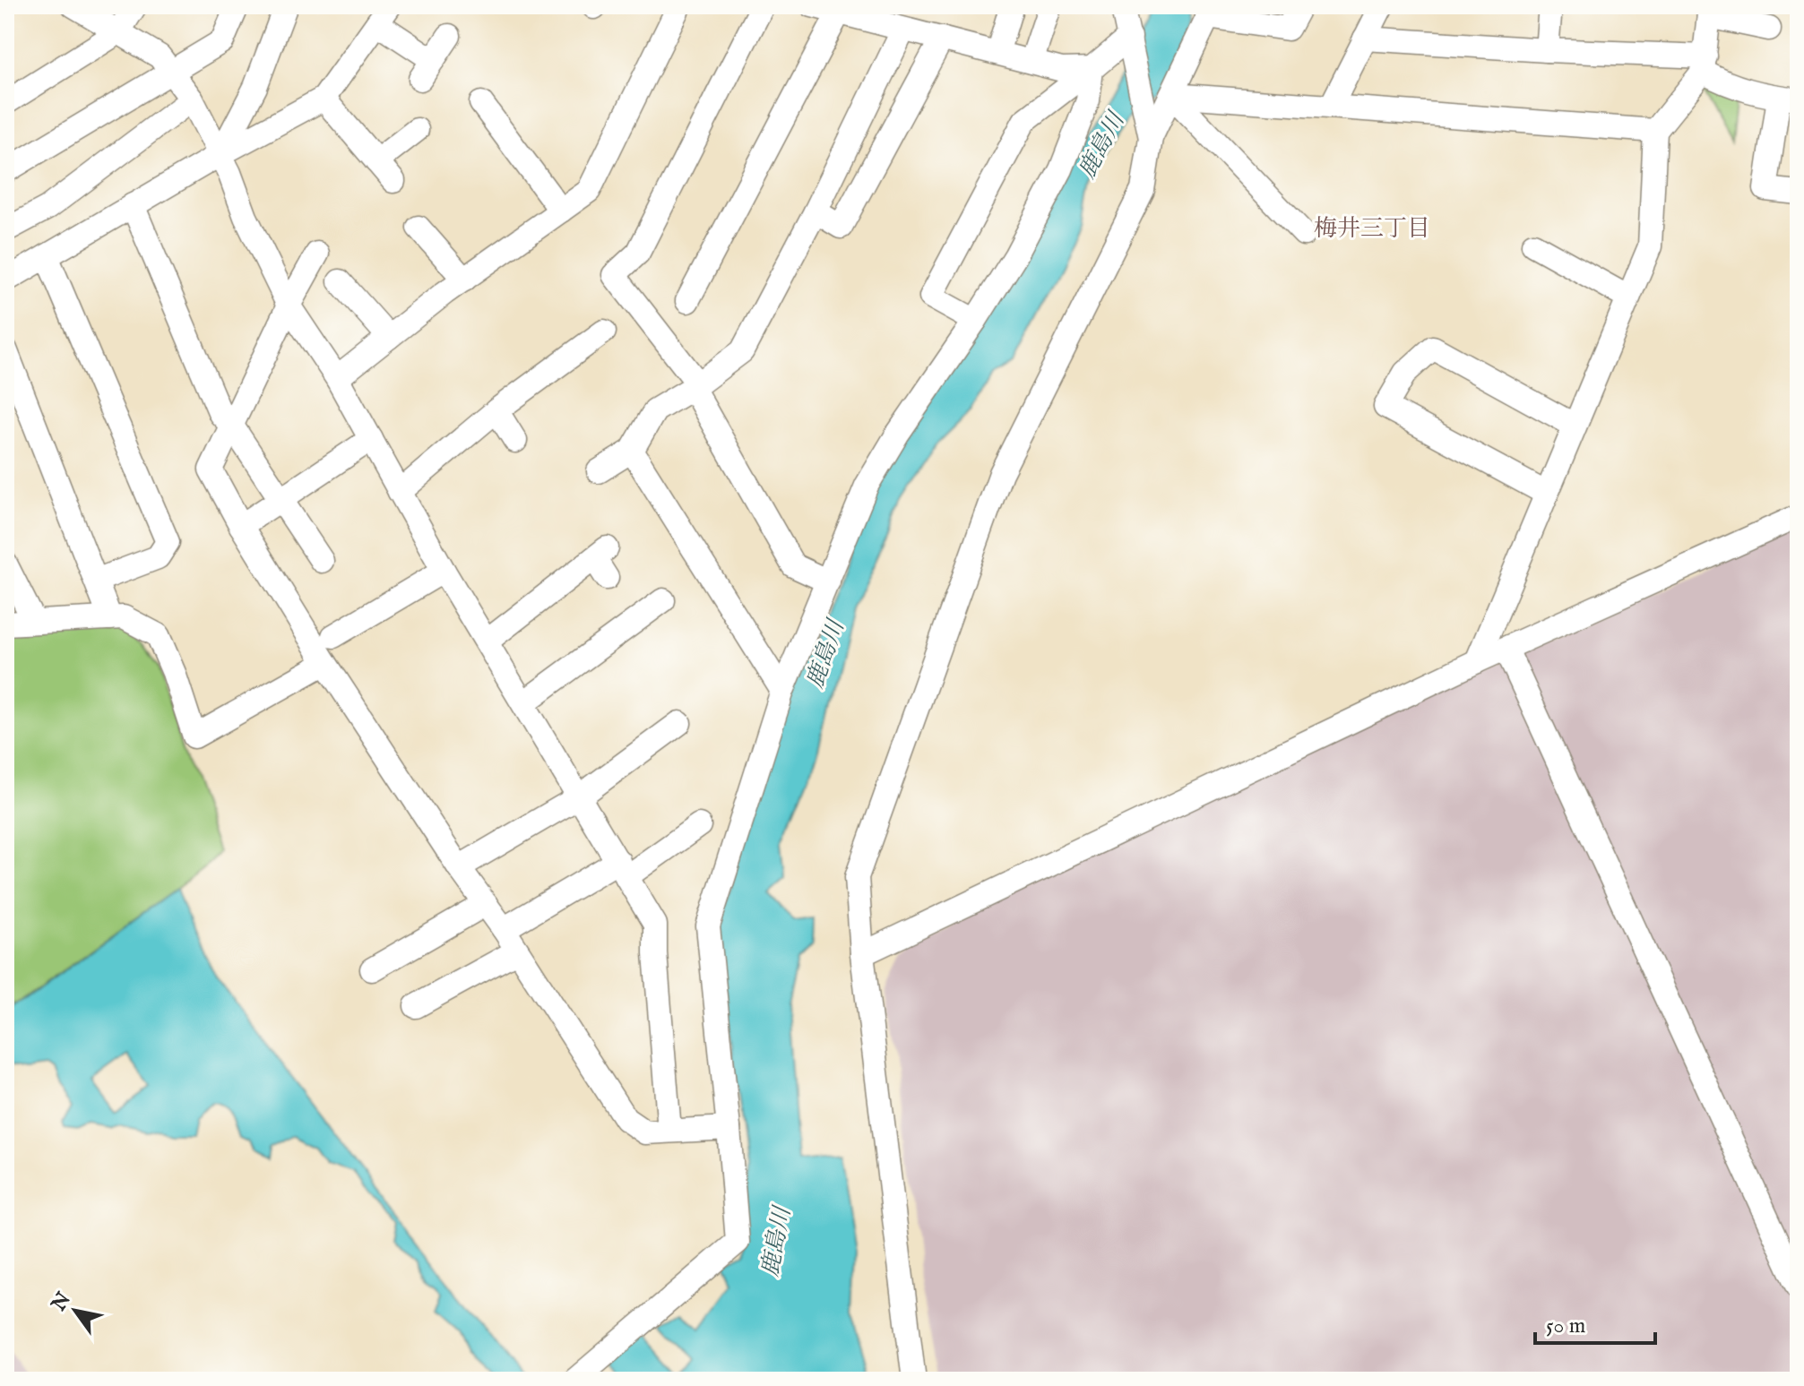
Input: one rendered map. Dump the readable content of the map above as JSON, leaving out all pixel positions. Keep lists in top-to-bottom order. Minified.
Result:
{"districts":["梅井三丁目"],"water":["鹿島川"],"scale_bar":"50 m","north":"top left"}
